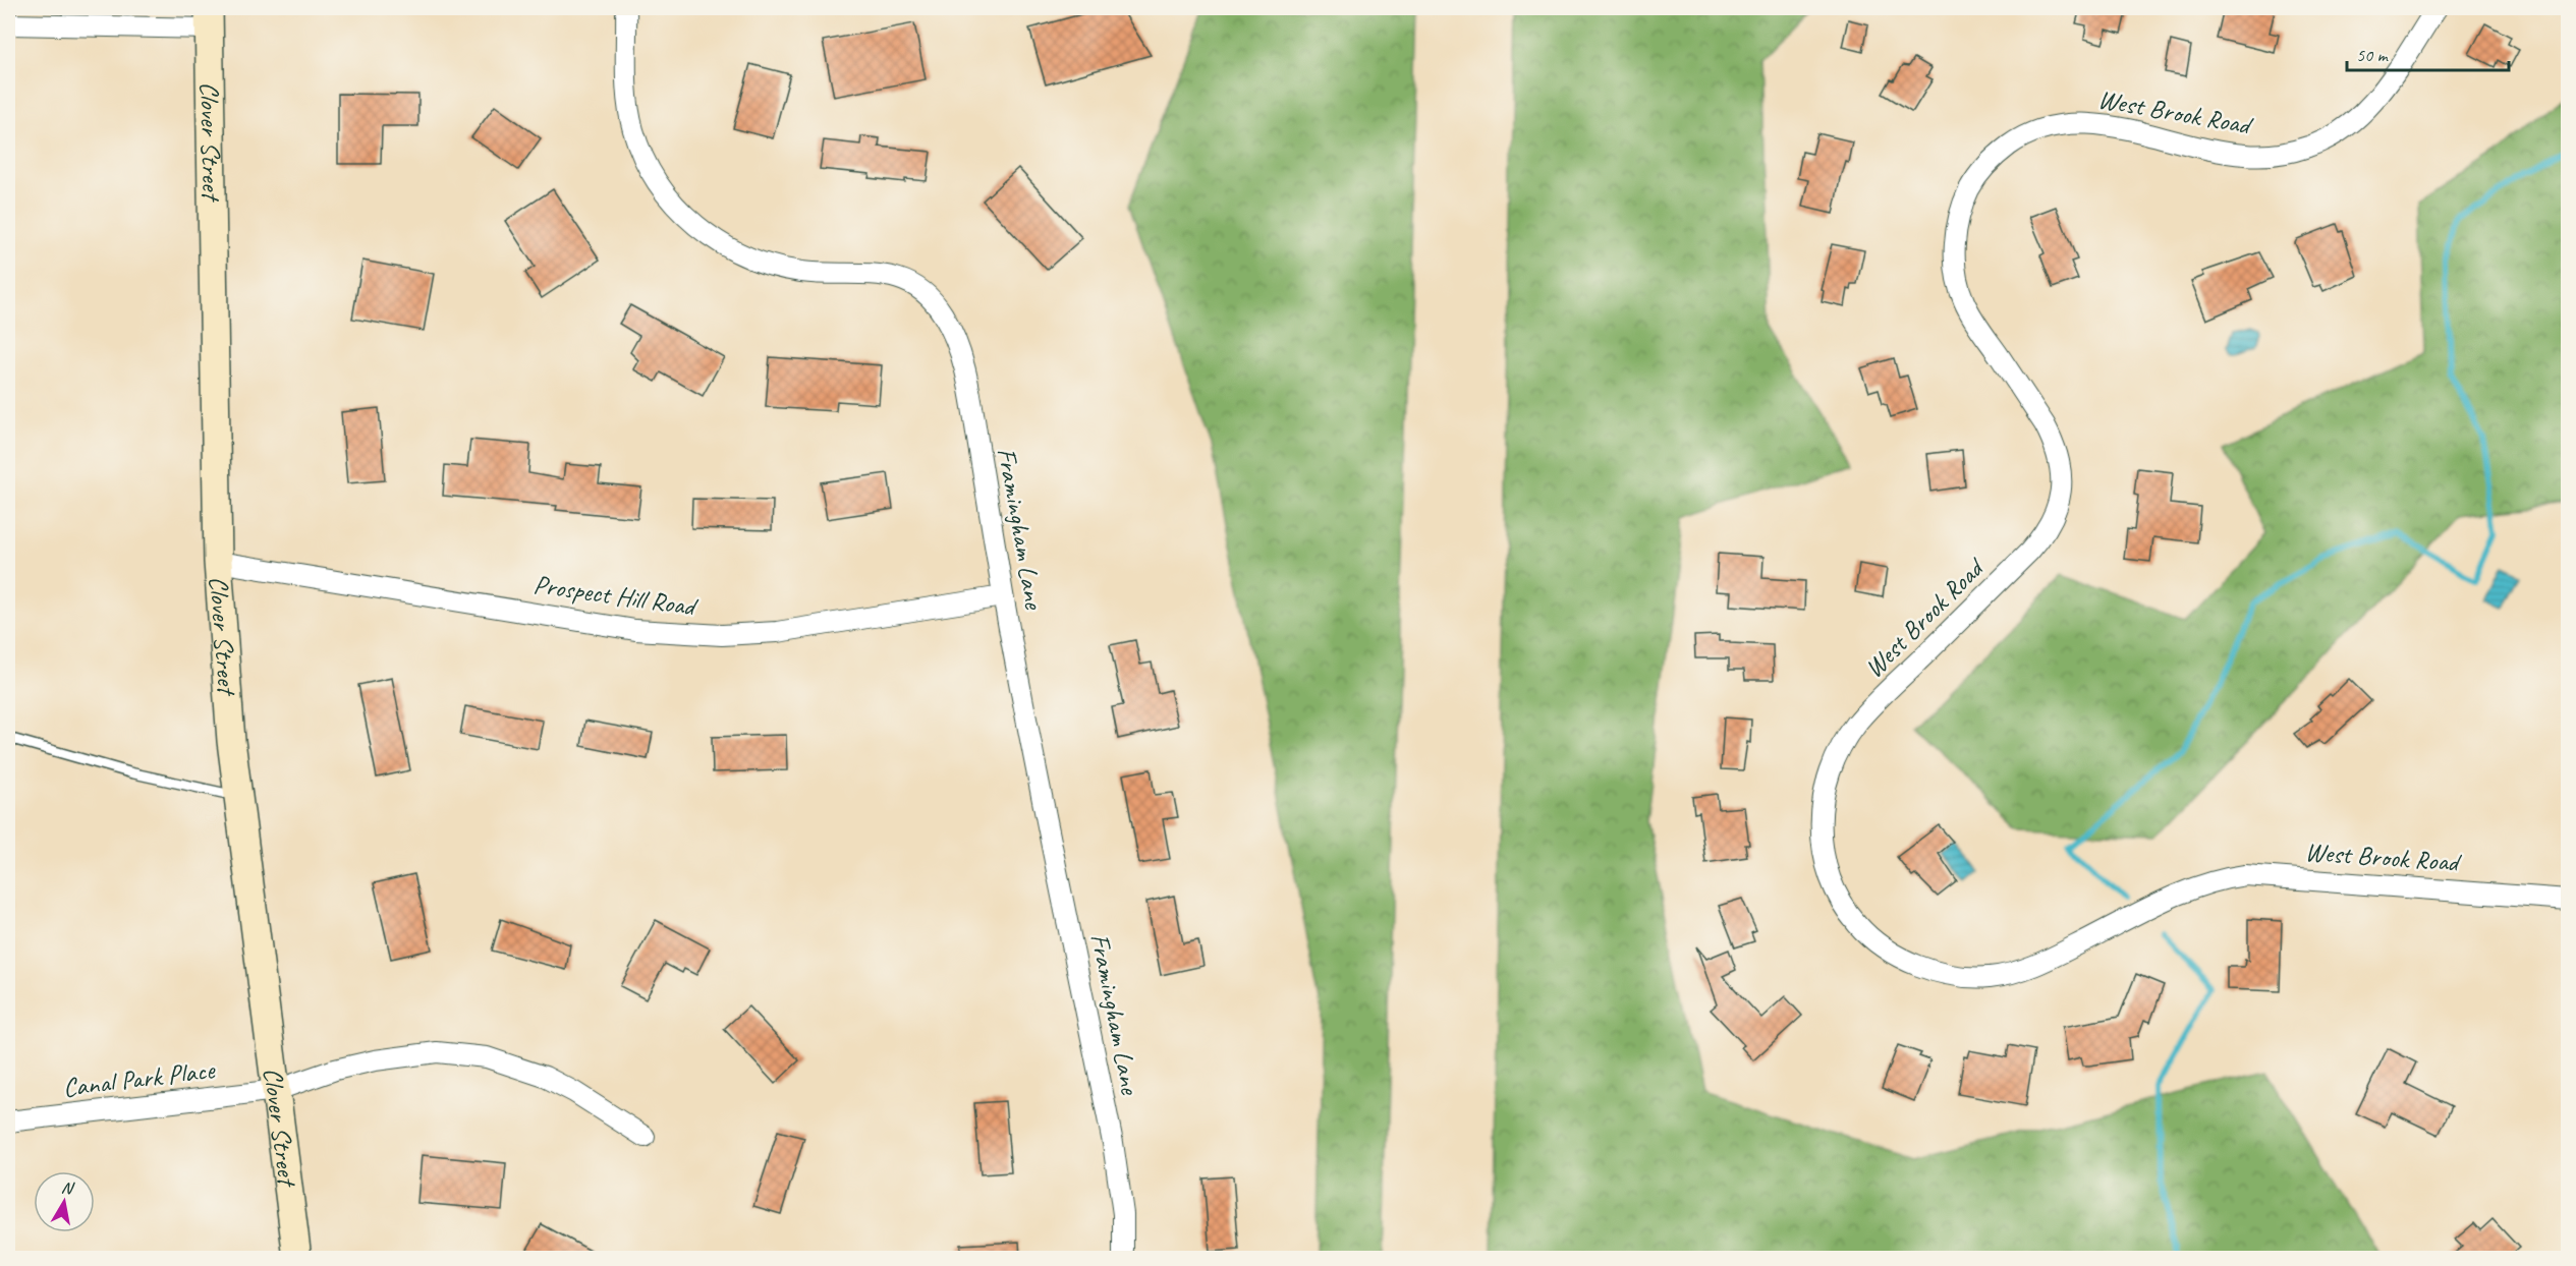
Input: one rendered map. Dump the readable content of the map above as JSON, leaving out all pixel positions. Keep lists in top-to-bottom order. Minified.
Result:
{"streets":{"main road":["Clover Street"],"street":["West Brook Road","Framingham Lane","Prospect Hill Road","Canal Park Place"]},"crossings":[["Clover Street","Prospect Hill Road"],["Clover Street","Canal Park Place"],["Framingham Lane","Prospect Hill Road"]],"scale_bar":"50 m","north":"top"}
